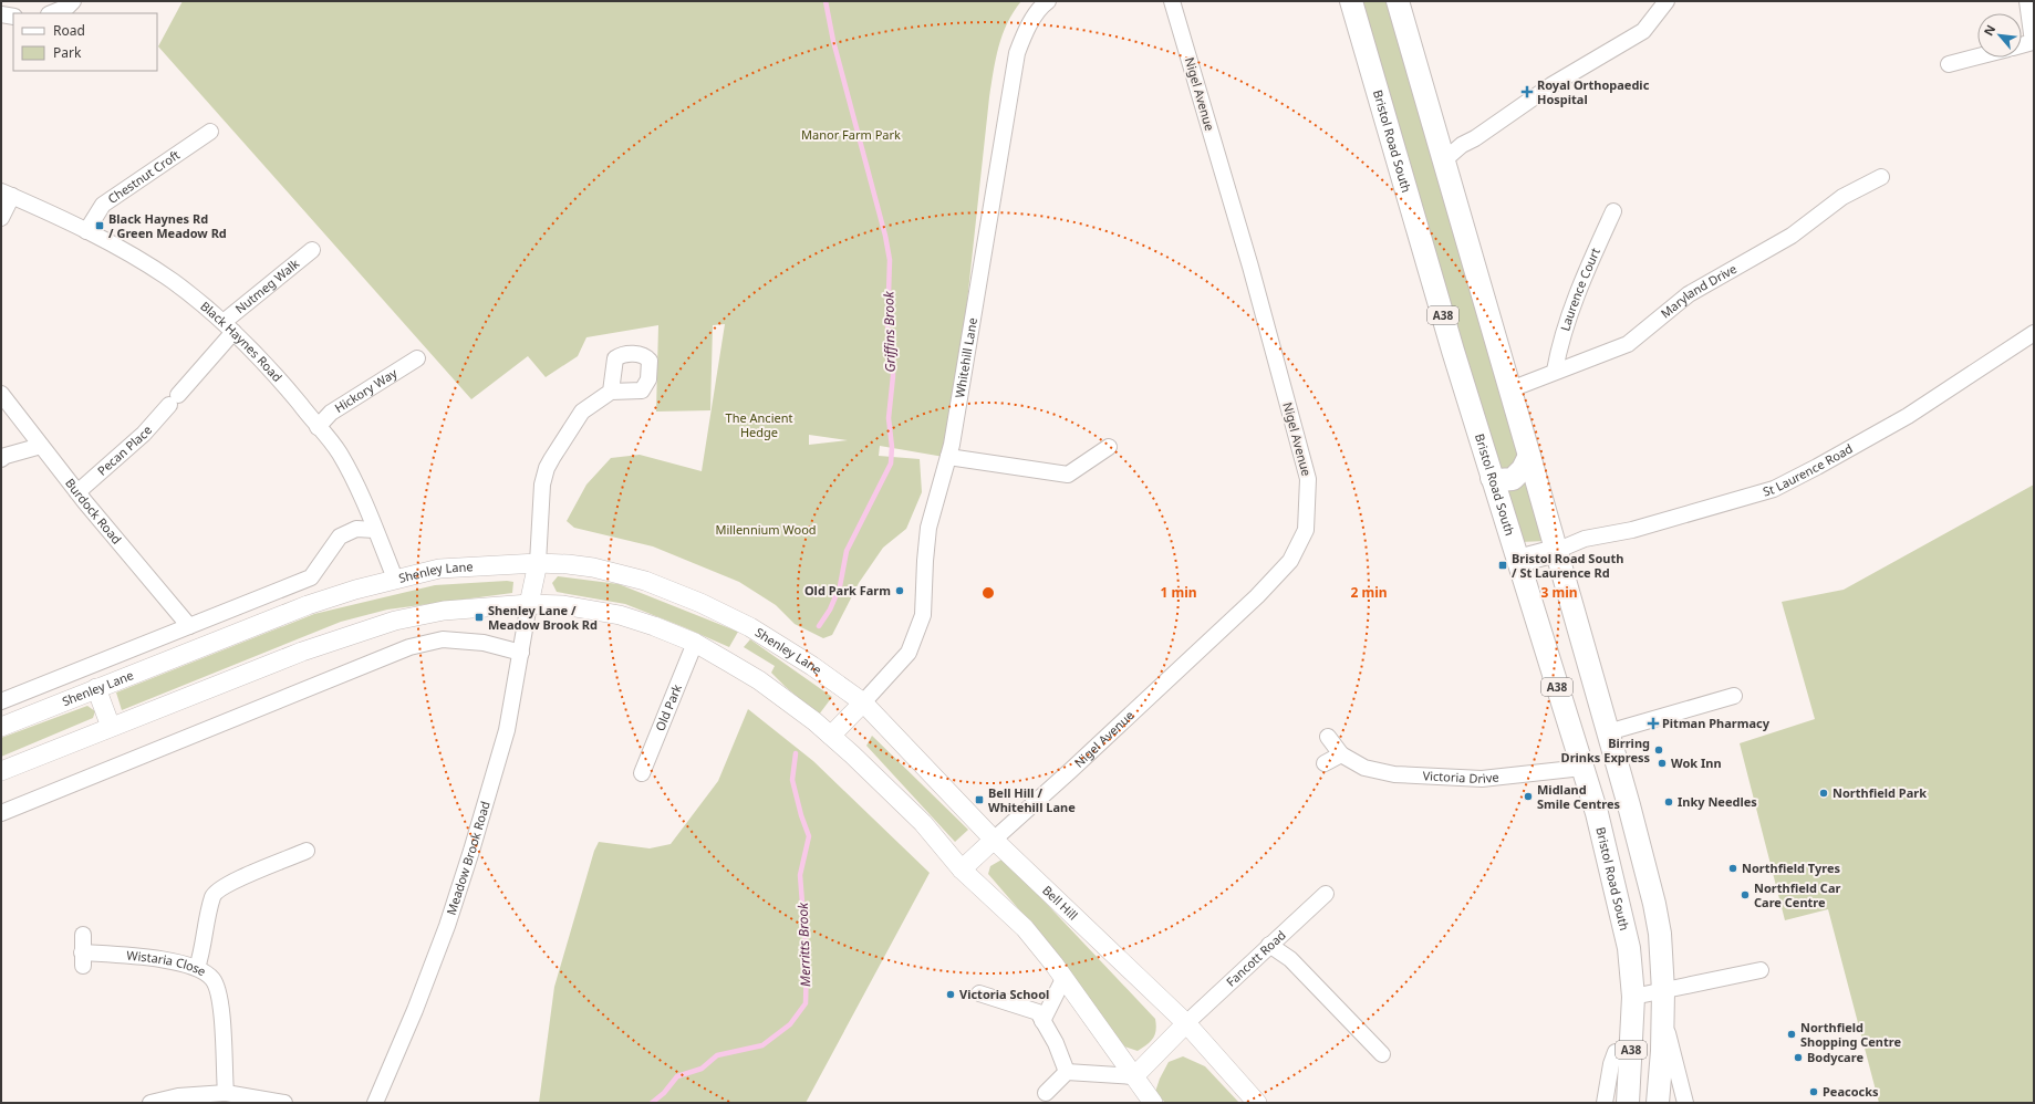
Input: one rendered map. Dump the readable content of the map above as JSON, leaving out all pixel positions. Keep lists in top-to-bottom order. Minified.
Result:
{"streets":{"highway":["Bristol Road South","A38"],"main road":["Shenley Lane","Bell Hill"],"street":["Nigel Avenue","Chestnut Croft","Nutmeg Walk","Laurence Court","Maryland Drive","Black Haynes Road","Whitehill Lane","Hickory Way","Pecan Place","St Laurence Road","Burdock Road","Old Park","Victoria Drive","Meadow Brook Road","Fancott Road","Wistaria Close"]},"crossings":[["Nigel Avenue","Bell Hill"],["Bristol Road South","Victoria Drive"],["Chestnut Croft","Black Haynes Road"],["Nutmeg Walk","Black Haynes Road"],["Nutmeg Walk","Pecan Place"],["Laurence Court","Maryland Drive"],["Maryland Drive","A38"],["A38","St Laurence Road"],["Black Haynes Road","Hickory Way"],["Black Haynes Road","Shenley Lane"],["Whitehill Lane","Shenley Lane"],["Whitehill Lane","Bell Hill"],["Pecan Place","Burdock Road"],["Shenley Lane","Bell Hill"],["Bell Hill","Fancott Road"]],"water":["Griffins Brook","Merritts Brook"],"parks":["Manor Farm Park","The Ancient Hedge","Millennium Wood"],"places":{"health":["Royal Orthopaedic Hospital","Pitman Pharmacy"],"transit":["Black Haynes Rd / Green Meadow Rd","Bristol Road South / St Laurence Rd","Shenley Lane / Meadow Brook Rd","Bell Hill / Whitehill Lane"],"other":["Old Park Farm","Birring Drinks Express","Wok Inn","Northfield Park","Midland Smile Centres","Inky Needles","Northfield Tyres","Northfield Car Care Centre","Victoria School","Northfield Shopping Centre","Bodycare","Peacocks"]},"legend":["Road","Park"],"north":"top left","rings":["1 min","2 min","3 min"]}
